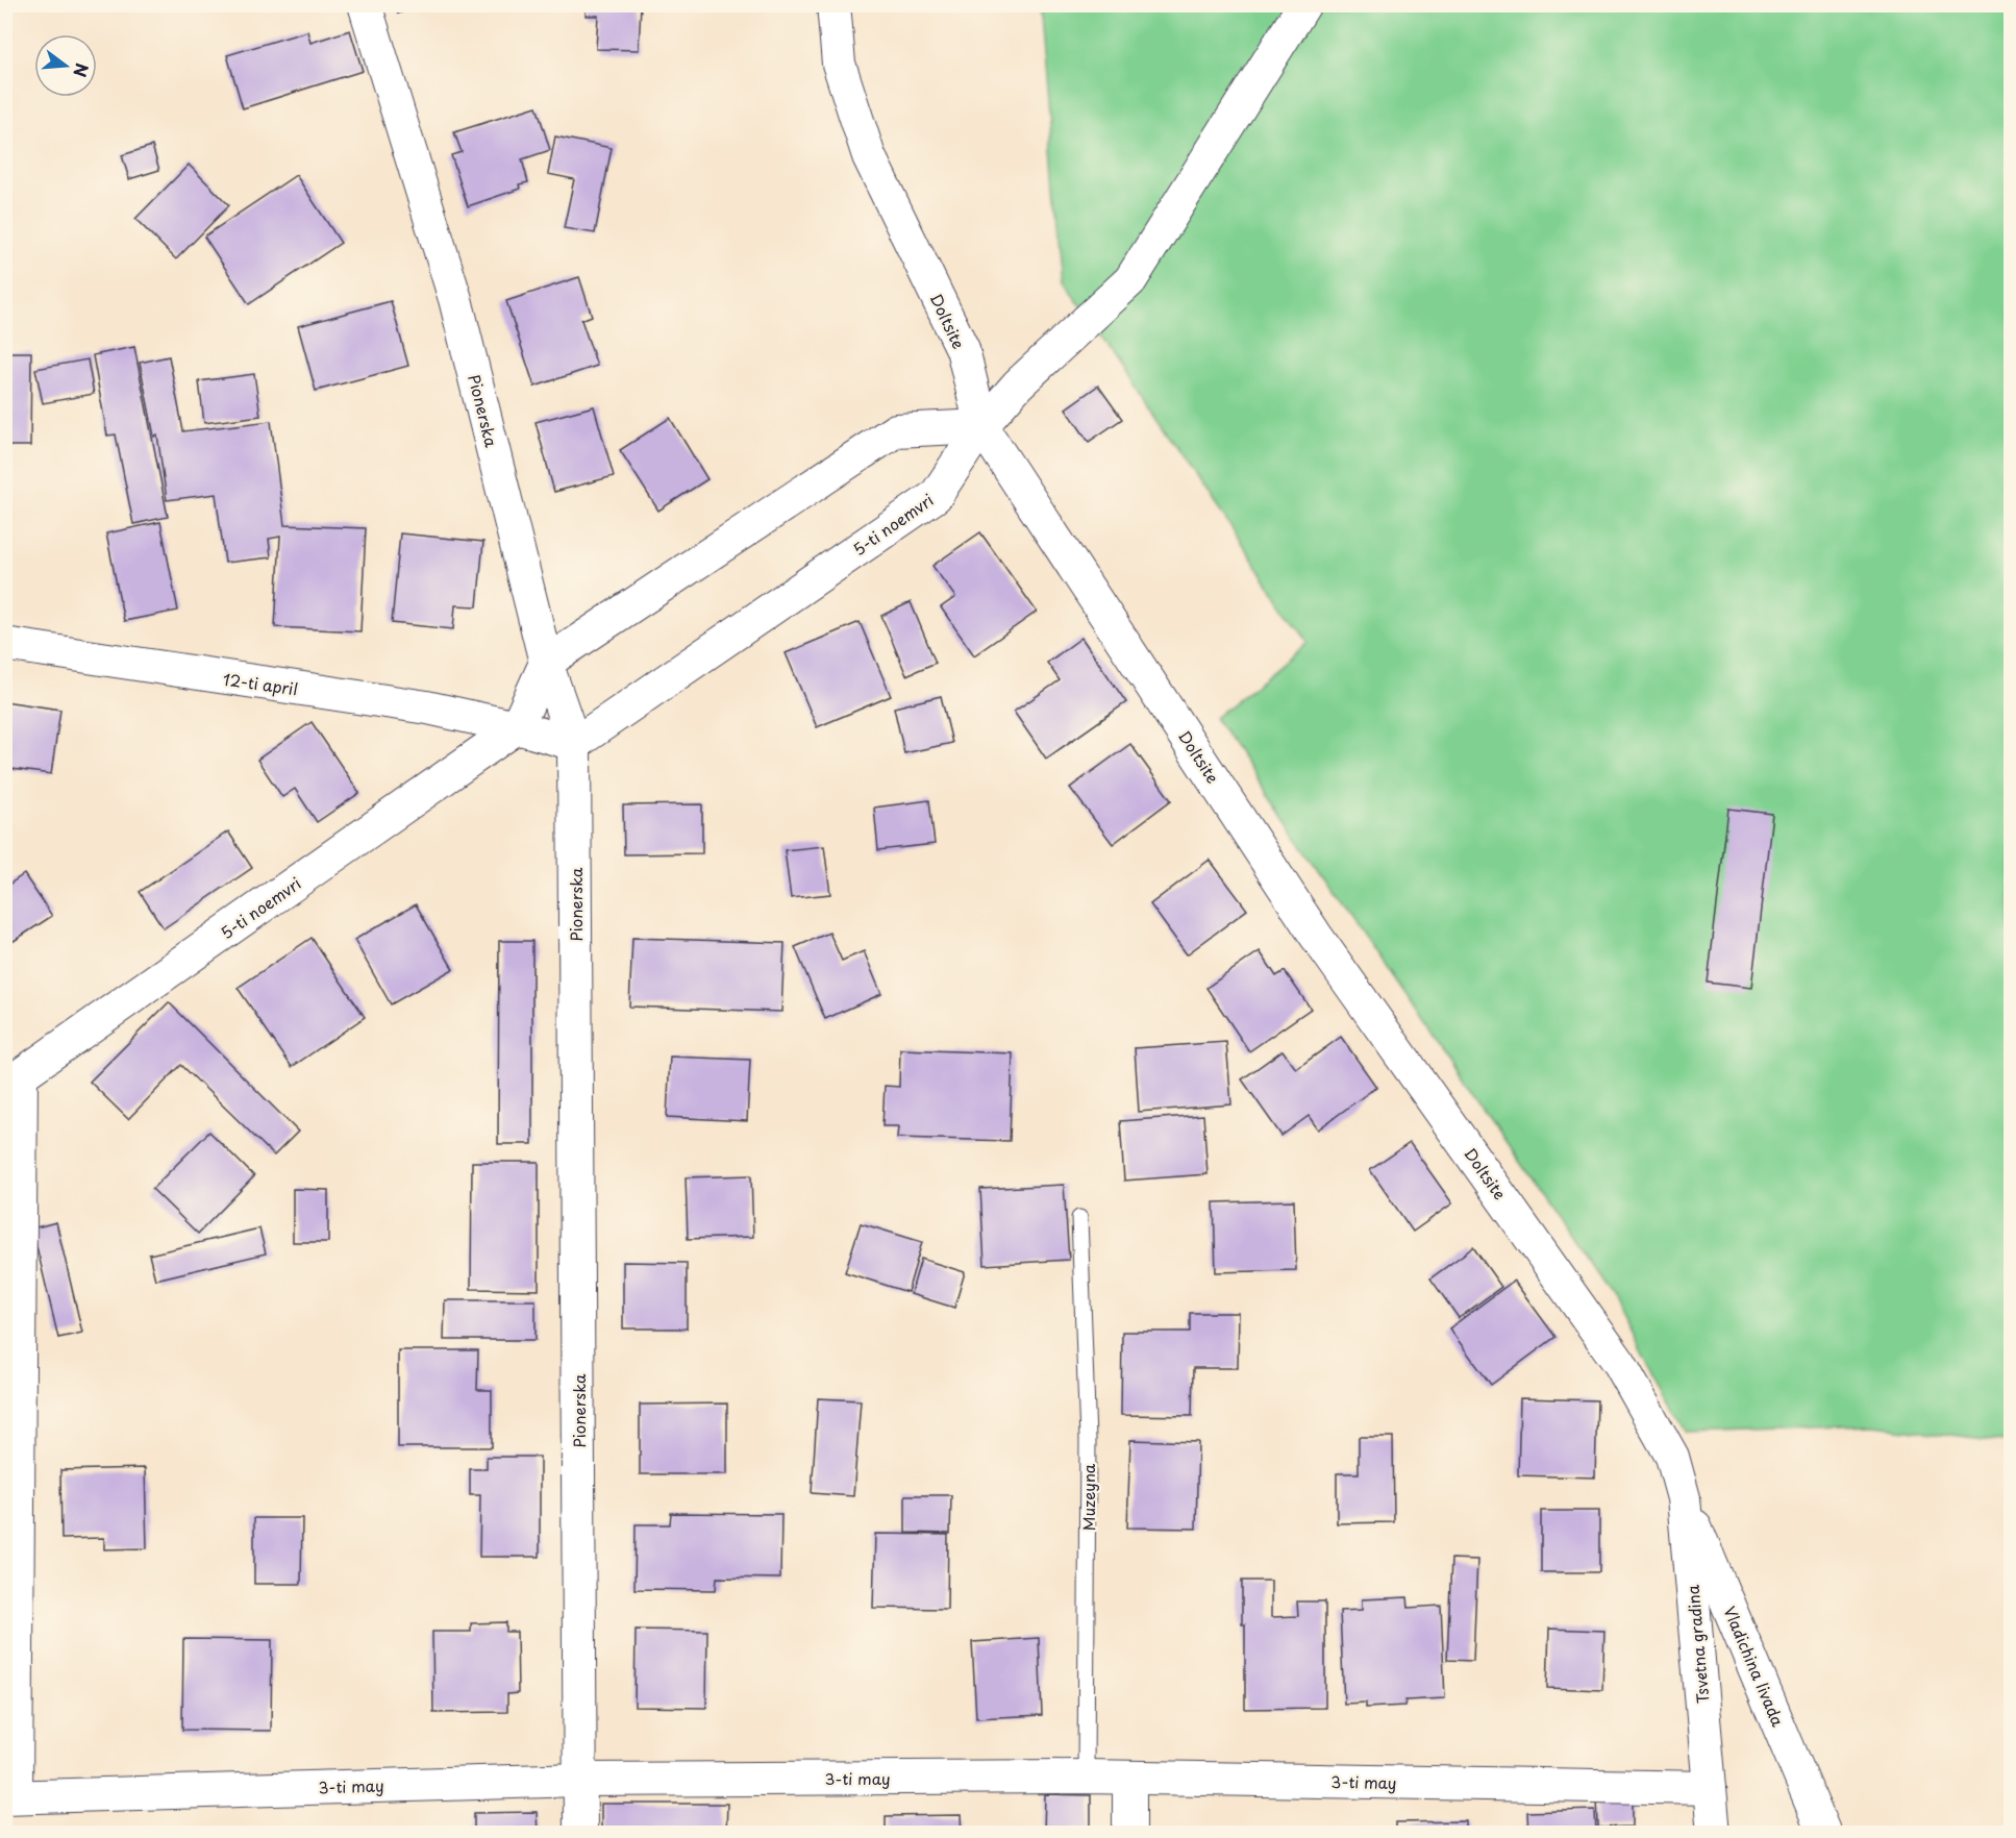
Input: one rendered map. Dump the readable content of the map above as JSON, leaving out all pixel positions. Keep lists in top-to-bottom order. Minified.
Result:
{"streets":{"street":["Doltsite","Pionerska","5-ti noemvri","12-ti april","Tsvetna gradina","Vladichina livada","3-ti may"],"lane":["Muzeyna"]},"crossings":[["Doltsite","5-ti noemvri"],["Doltsite","Tsvetna gradina"],["Pionerska","5-ti noemvri"],["Pionerska","3-ti may"],["5-ti noemvri","12-ti april"],["Muzeyna","3-ti may"],["Tsvetna gradina","Vladichina livada"],["Tsvetna gradina","3-ti may"]],"north":"right"}
